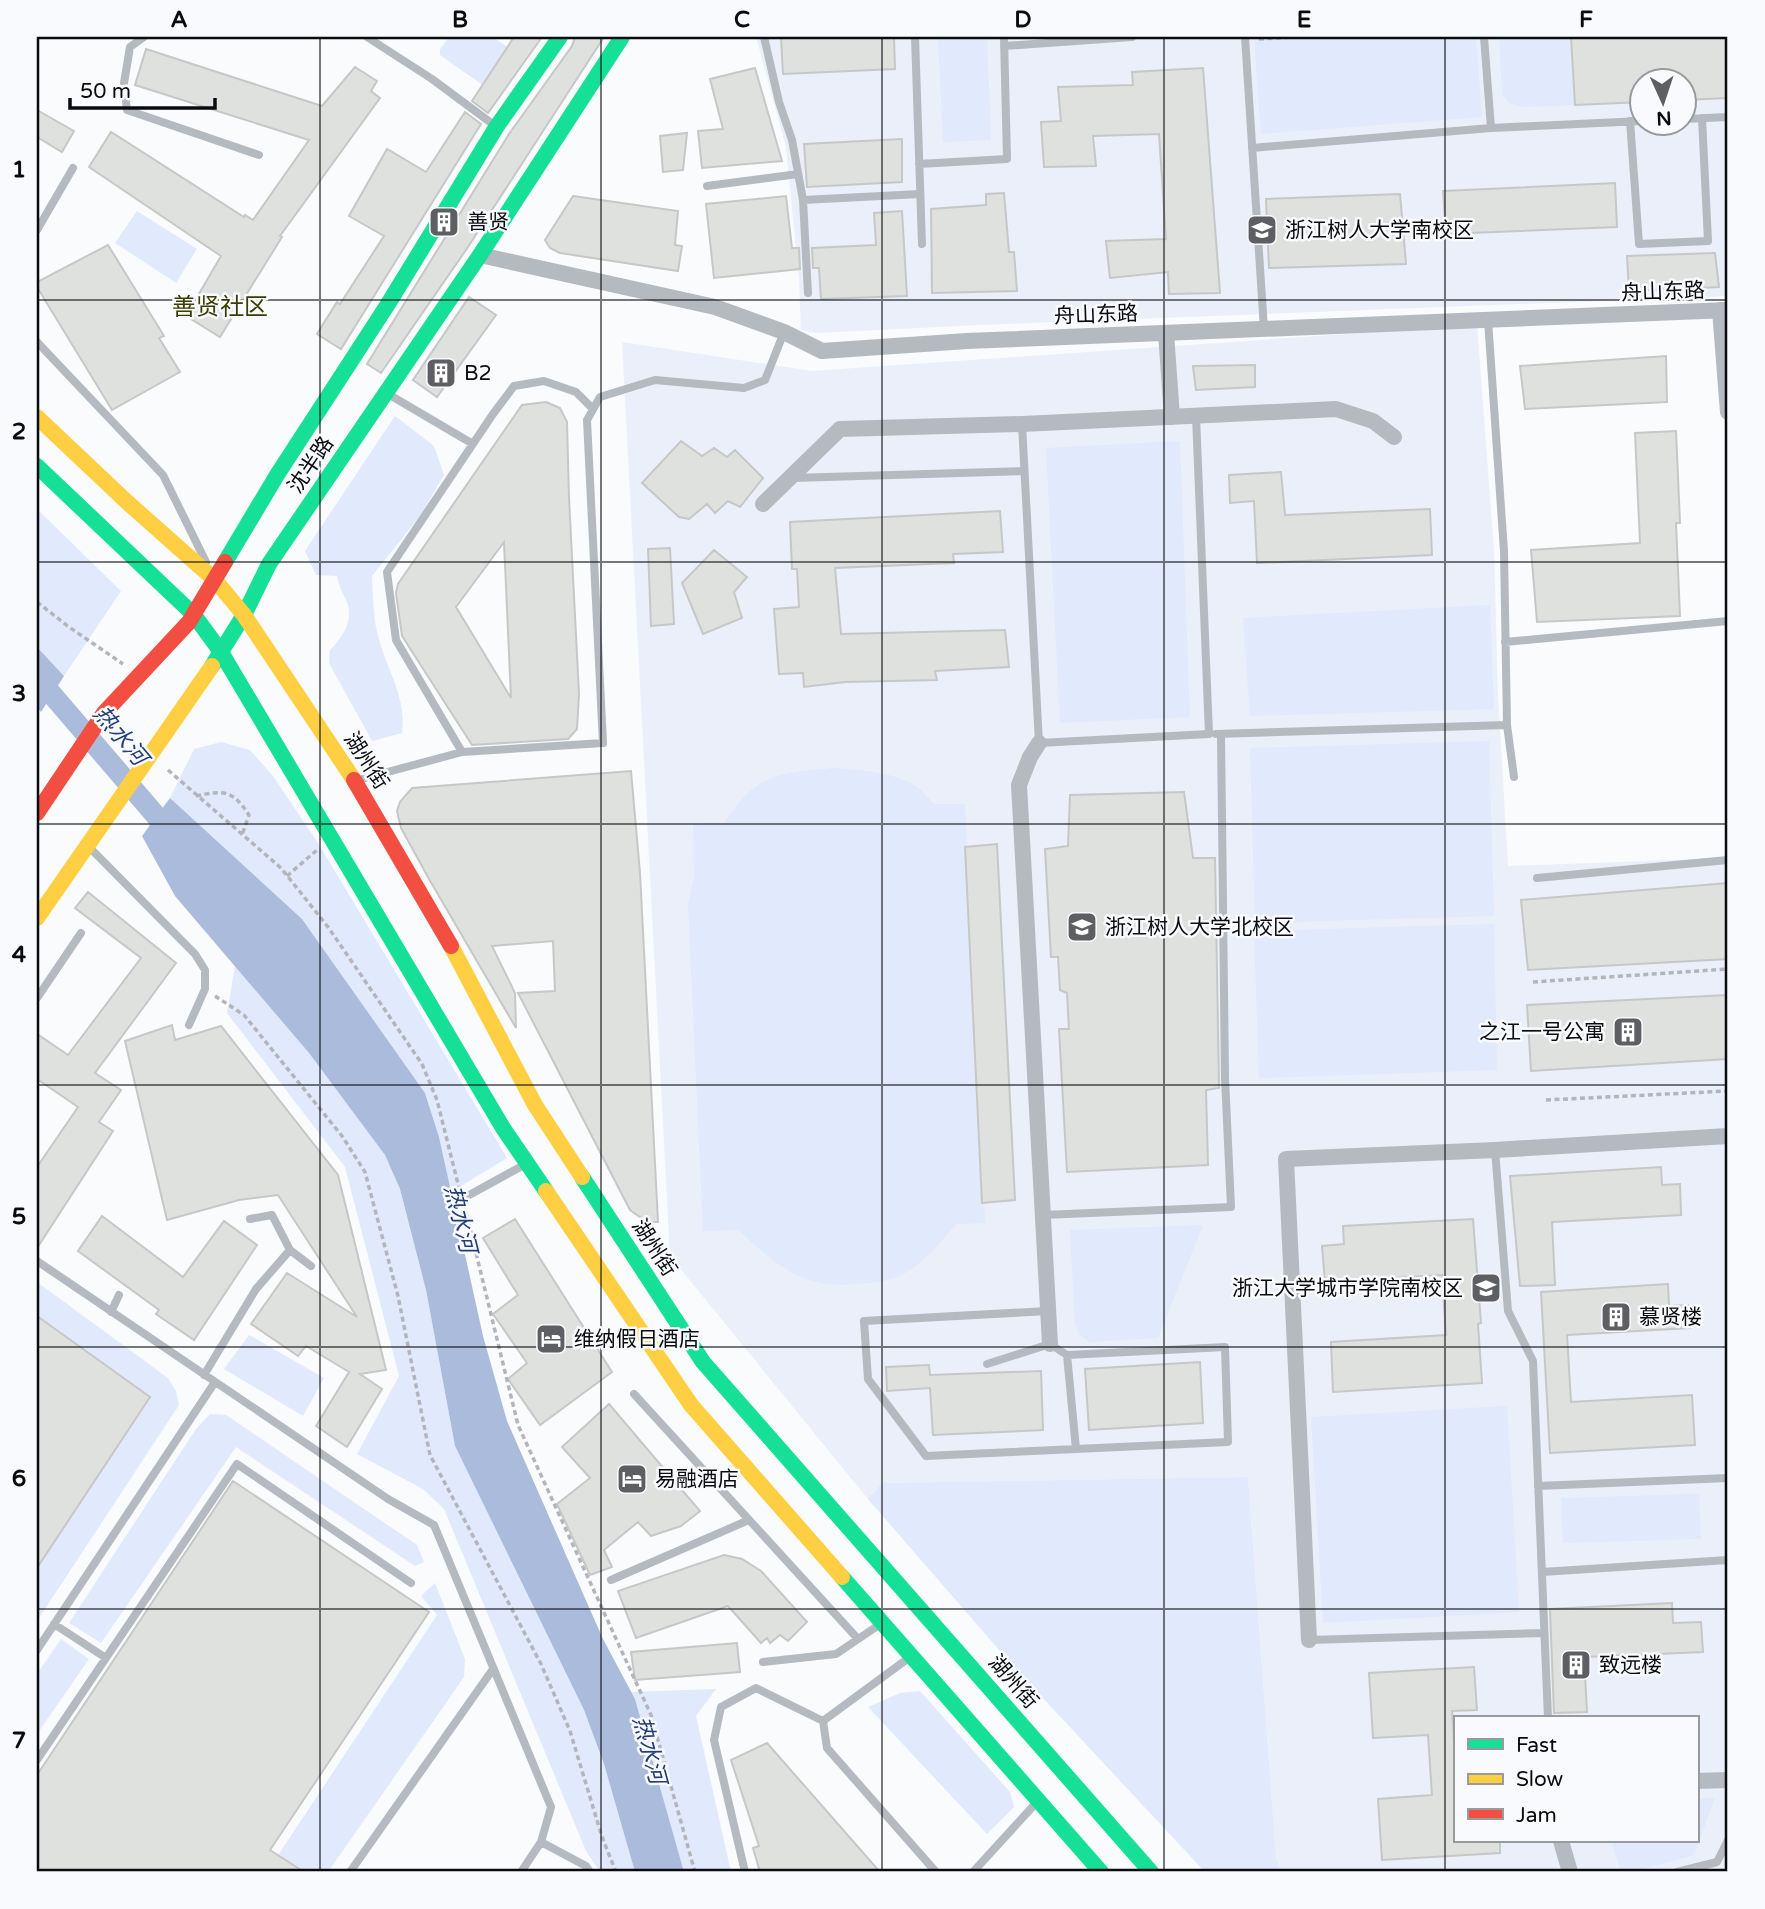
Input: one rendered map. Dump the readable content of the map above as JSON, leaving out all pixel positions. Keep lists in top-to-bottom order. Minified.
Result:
{"streets":{"main road":["沈半路","湖州街"],"street":["舟山东路"]},"crossings":[["舟山东路","沈半路"],["沈半路","湖州街"]],"districts":["善贤社区"],"water":["热水河"],"places":{"building":["善贤","B2","之江一号公寓","慕贤楼","致远楼"],"school or university":["浙江树人大学南校区","浙江树人大学北校区","浙江大学城市学院南校区"],"hotel":["维纳假日酒店","易融酒店"]},"legend":["Fast","Slow","Jam"],"scale_bar":"50 m","north":"bottom","grid":{"columns":["A","B","C","D","E","F"],"rows":["1","2","3","4","5","6","7"]}}
